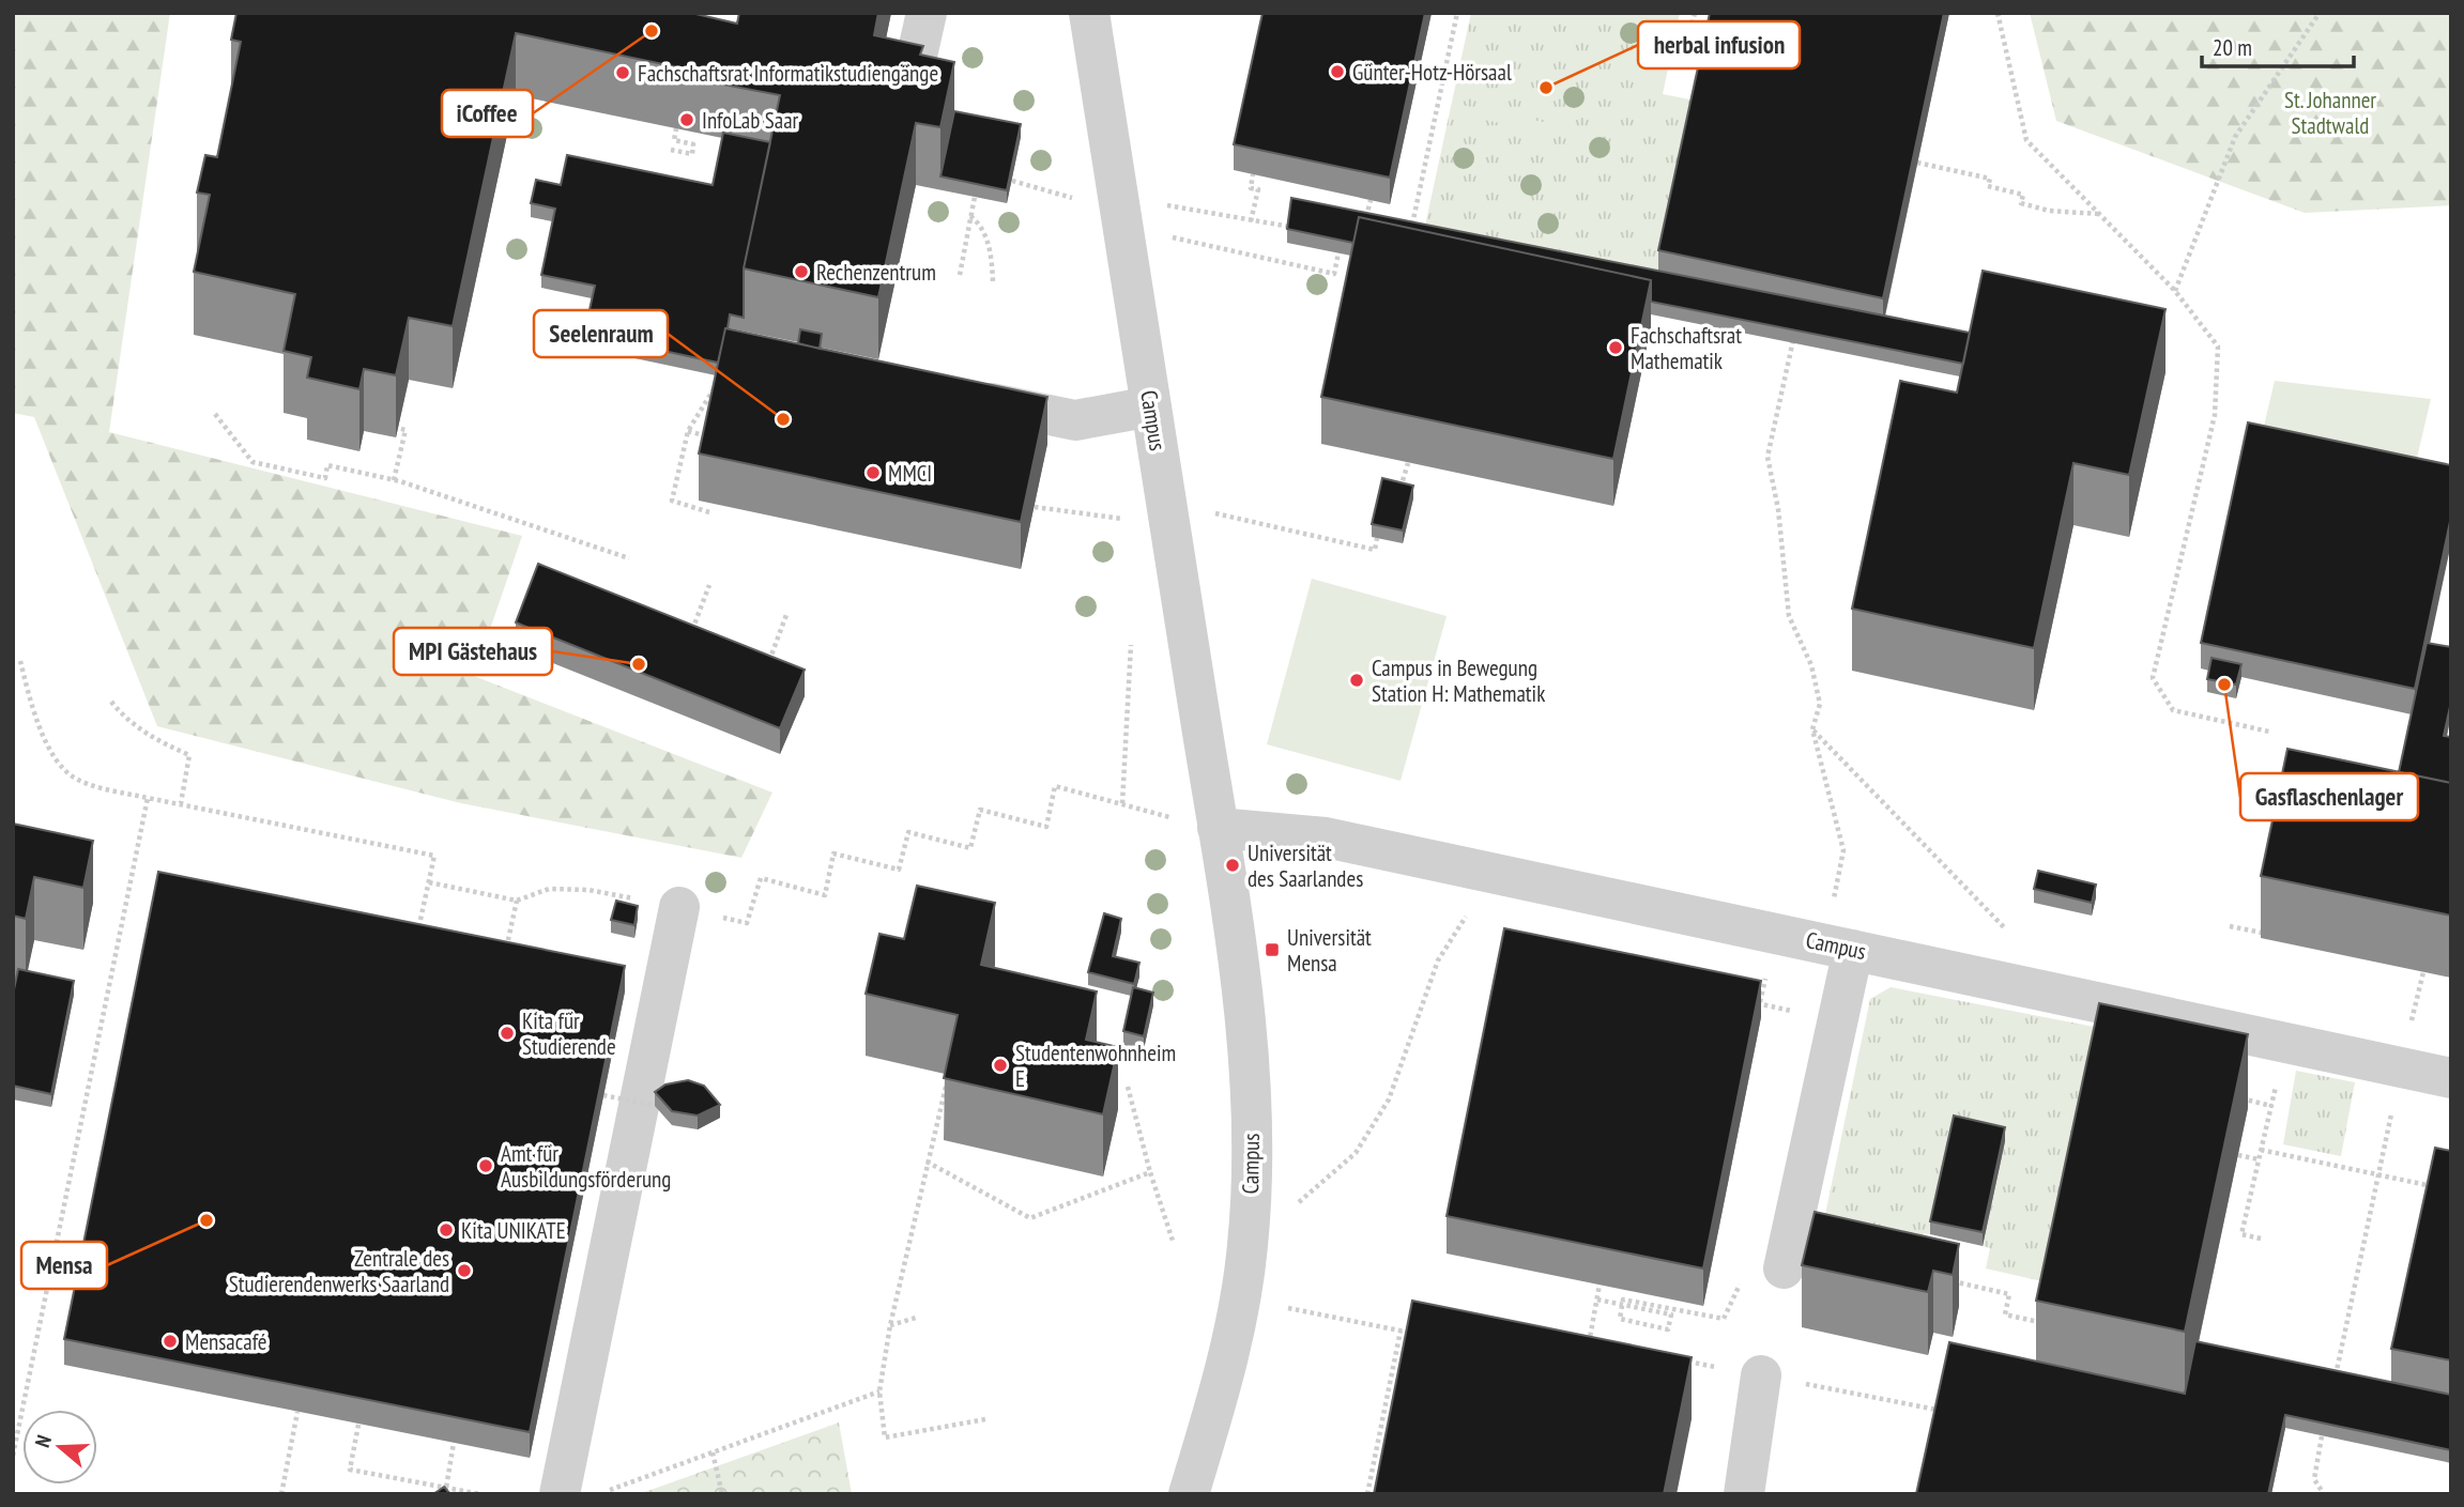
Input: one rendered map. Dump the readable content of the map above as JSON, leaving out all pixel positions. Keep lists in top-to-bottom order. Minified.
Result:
{"streets":{"street":["Campus"]},"parks":["St. Johanner Stadtwald"],"places":{"other":["iCoffee","Günter-Hotz-Hörsaal","Fachschaftsrat Informatikstudiengänge","herbal infusion","InfoLab Saar","Rechenzentrum","Fachschaftsrat Mathematik","Seelenraum","MMCI","MPI Gästehaus","Campus in Bewegung Station H: Mathematik","Gasflaschenlager","Universität des Saarlandes","Kita für Studierende","Studentenwohnheim E","Amt für Ausbildungsförderung","Mensa","Kita UNIKATE","Zentrale des Studierendenwerks Saarland","Mensacafé"],"transit":["Universität Mensa"]},"scale_bar":"20 m","north":"left"}
